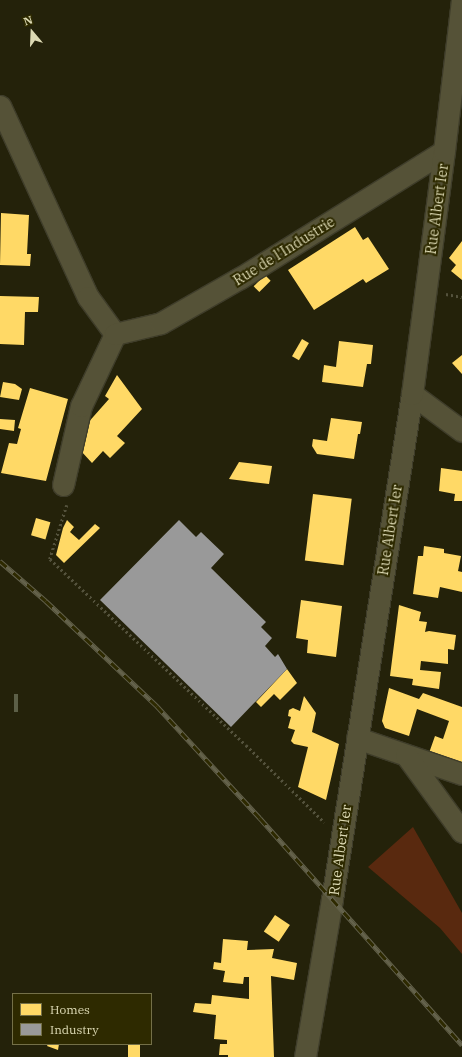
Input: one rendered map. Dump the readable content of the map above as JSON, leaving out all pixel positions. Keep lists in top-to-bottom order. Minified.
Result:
{"streets":{"street":["Rue Albert Ier","Rue de l'Industrie"]},"crossings":[["Rue Albert Ier","Rue de l'Industrie"]],"legend":["Homes","Industry"],"north":"top"}
